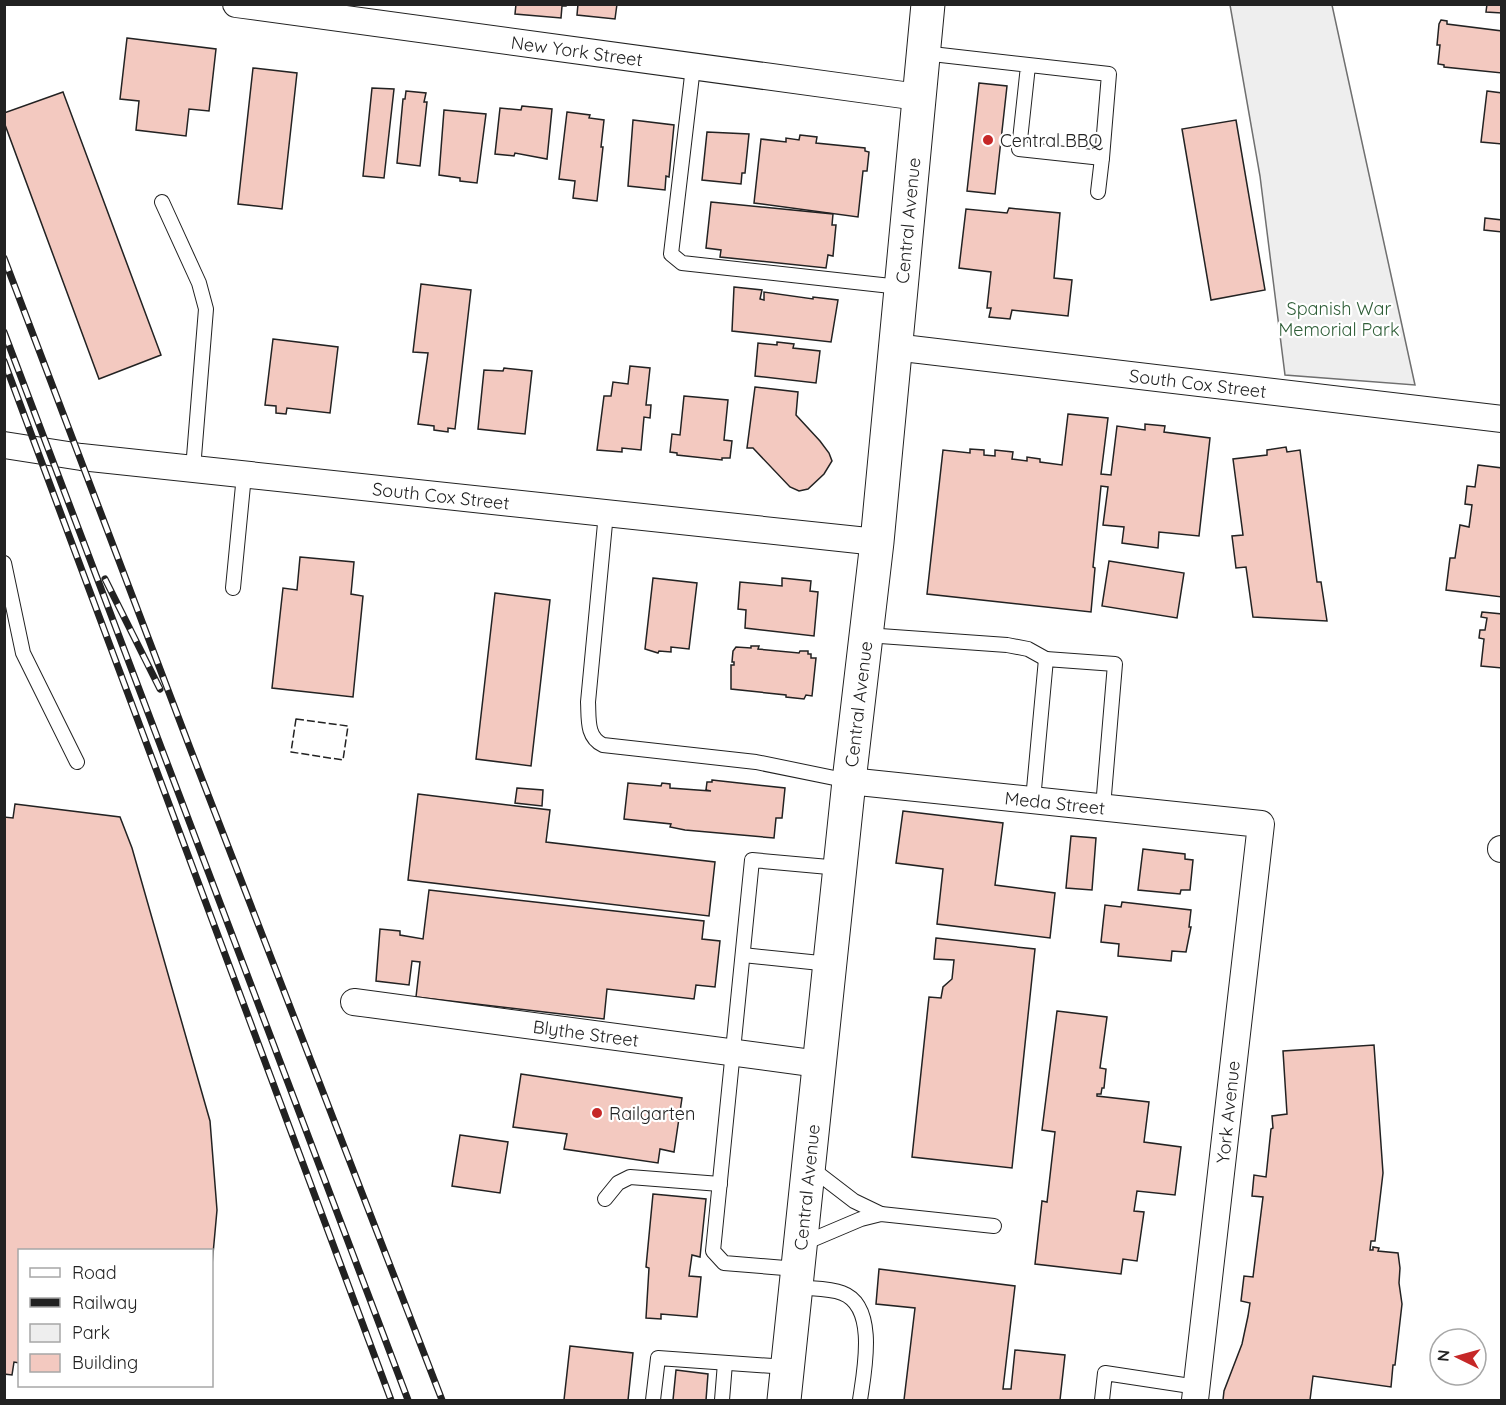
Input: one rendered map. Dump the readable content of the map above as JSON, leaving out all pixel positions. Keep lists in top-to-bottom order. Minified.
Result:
{"streets":{"main road":["Central Avenue"],"street":["New York Street","South Cox Street","Meda Street","Blythe Street","York Avenue"]},"crossings":[["New York Street","Central Avenue"],["Central Avenue","South Cox Street"],["Central Avenue","Meda Street"],["Central Avenue","Blythe Street"],["Meda Street","York Avenue"]],"parks":["Spanish War Memorial Park"],"places":["Central BBQ","Railgarten"],"legend":["Road","Railway","Park","Building"],"north":"left"}
